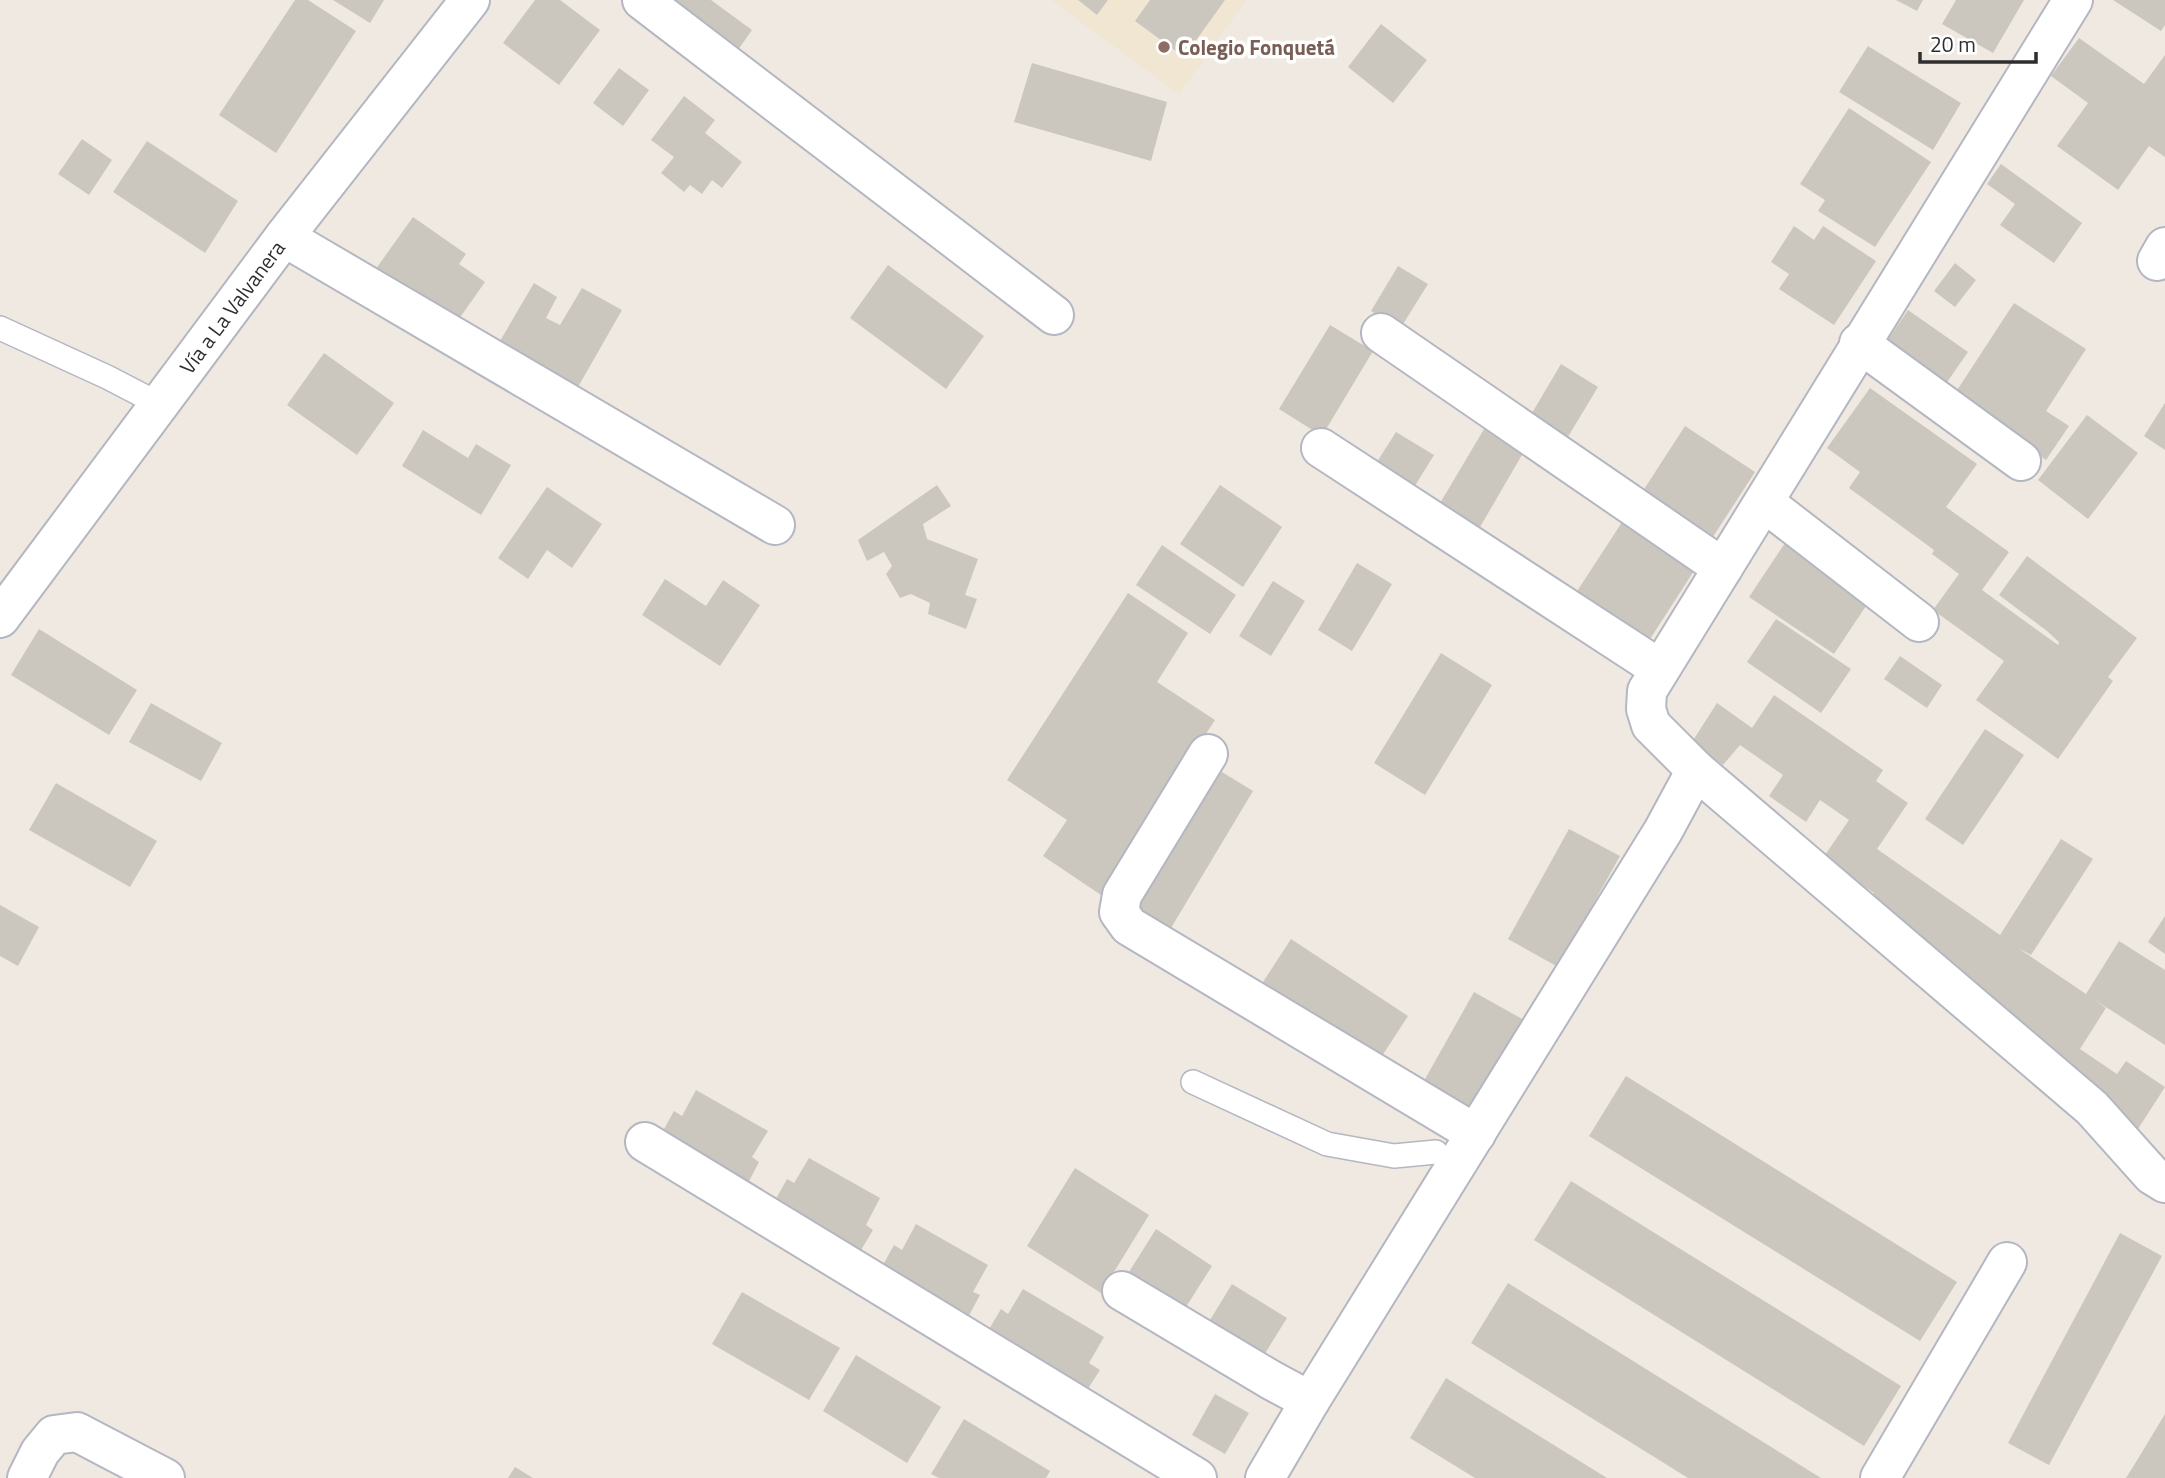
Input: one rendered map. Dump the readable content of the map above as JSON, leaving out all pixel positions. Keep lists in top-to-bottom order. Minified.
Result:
{"streets":{"street":["Vía a La Valvanera"]},"places":["Colegio Fonquetá"],"scale_bar":"20 m"}
